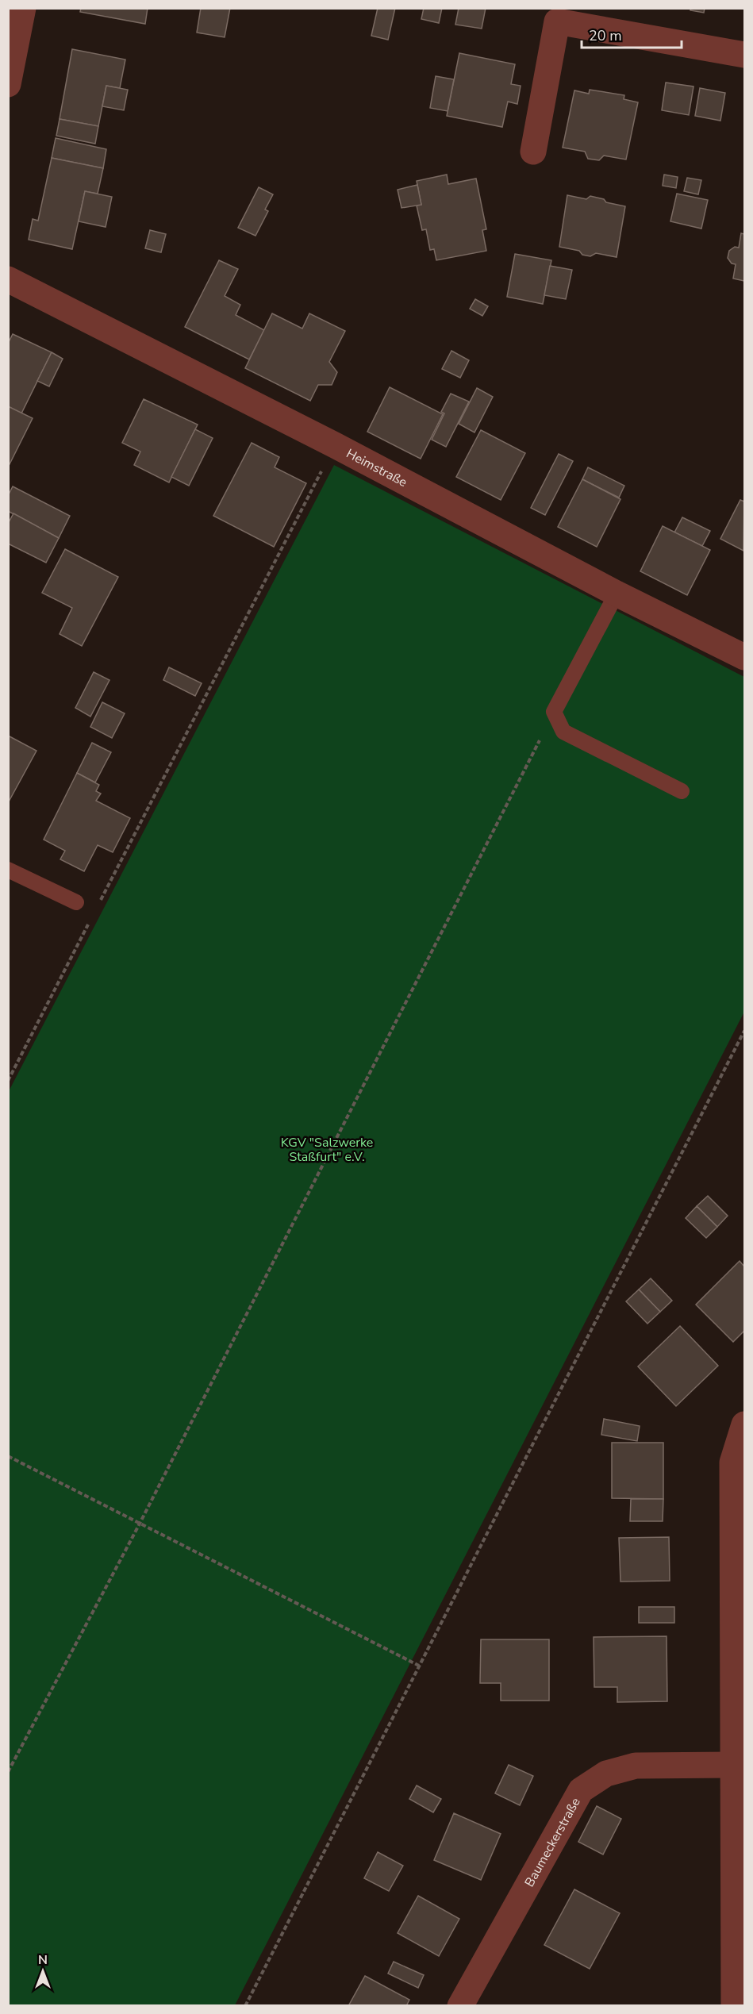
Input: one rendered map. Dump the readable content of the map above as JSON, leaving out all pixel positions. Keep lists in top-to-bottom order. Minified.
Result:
{"streets":{"street":["Heimstraße","Baumeckerstraße"]},"parks":["KGV \"Salzwerke Staßfurt\" e.V."],"scale_bar":"20 m","north":"top"}
